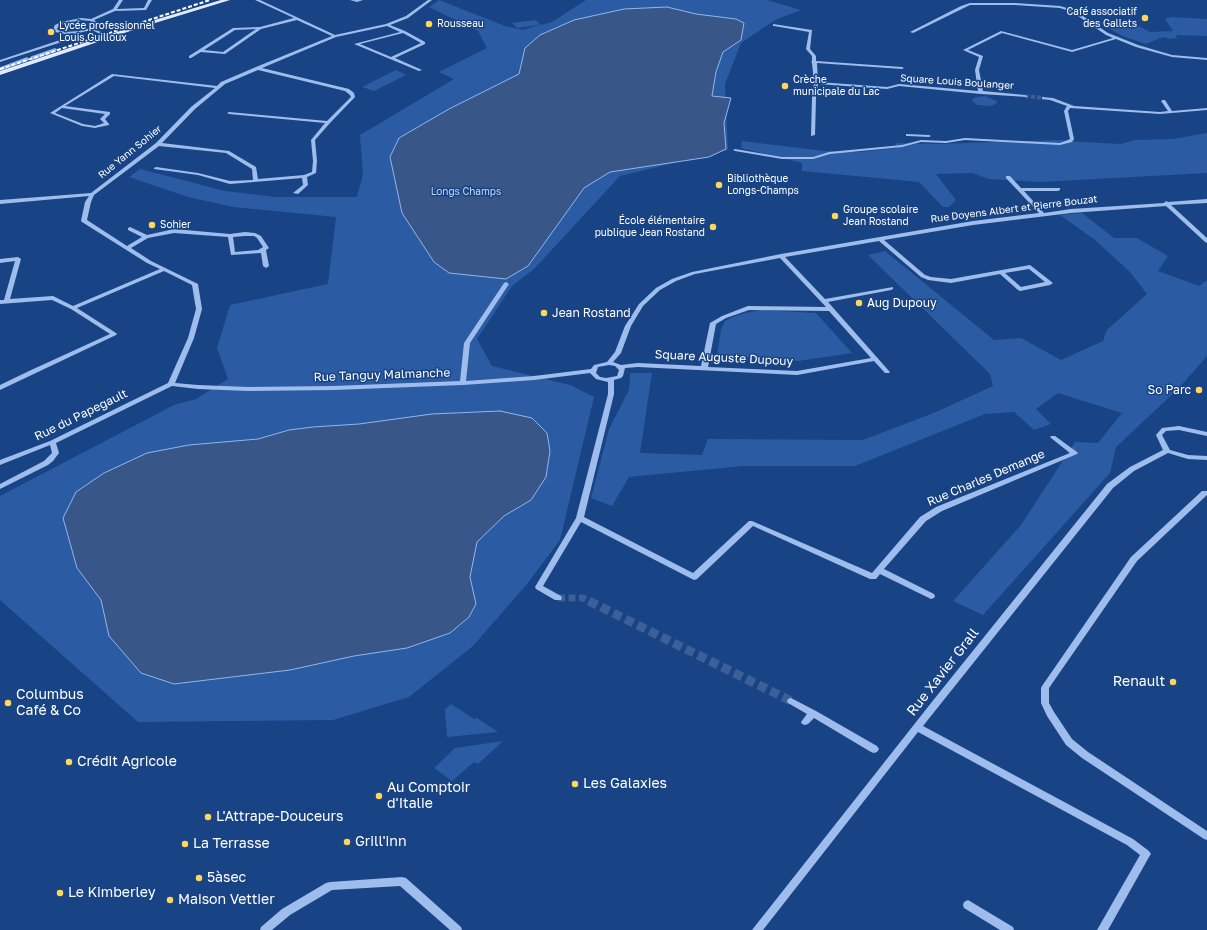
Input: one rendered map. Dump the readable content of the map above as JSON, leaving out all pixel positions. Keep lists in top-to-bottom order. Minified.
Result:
{"streets":{"street":["Square Louis Boulanger","Rue Yann Sohier","Rue Doyens Albert et Pierre Bouzat","Square Auguste Dupouy","Rue Tanguy Malmanche","Rue du Papegault","Rue Charles Demange","Rue Xavier Grall"]},"crossings":[["Rue Yann Sohier","Rue Tanguy Malmanche"],["Rue Yann Sohier","Rue du Papegault"],["Rue Tanguy Malmanche","Rue du Papegault"]],"parks":["Longs Champs"],"places":["Café associatif des Gallets","Rousseau","Lycée professionnel Louis Guilloux","Crèche municipale du Lac","Bibliothèque Longs-Champs","Groupe scolaire Jean Rostand","Sohier","École élémentaire publique Jean Rostand","Aug Dupouy","Jean Rostand","So Parc","Renault","Columbus Café & Co","Crédit Agricole","Les Galaxies","Au Comptoir d'Italie","L'Attrape-Douceurs","Grill'inn","La Terrasse","5àsec","Le Kimberley","Maison Vettier"]}
